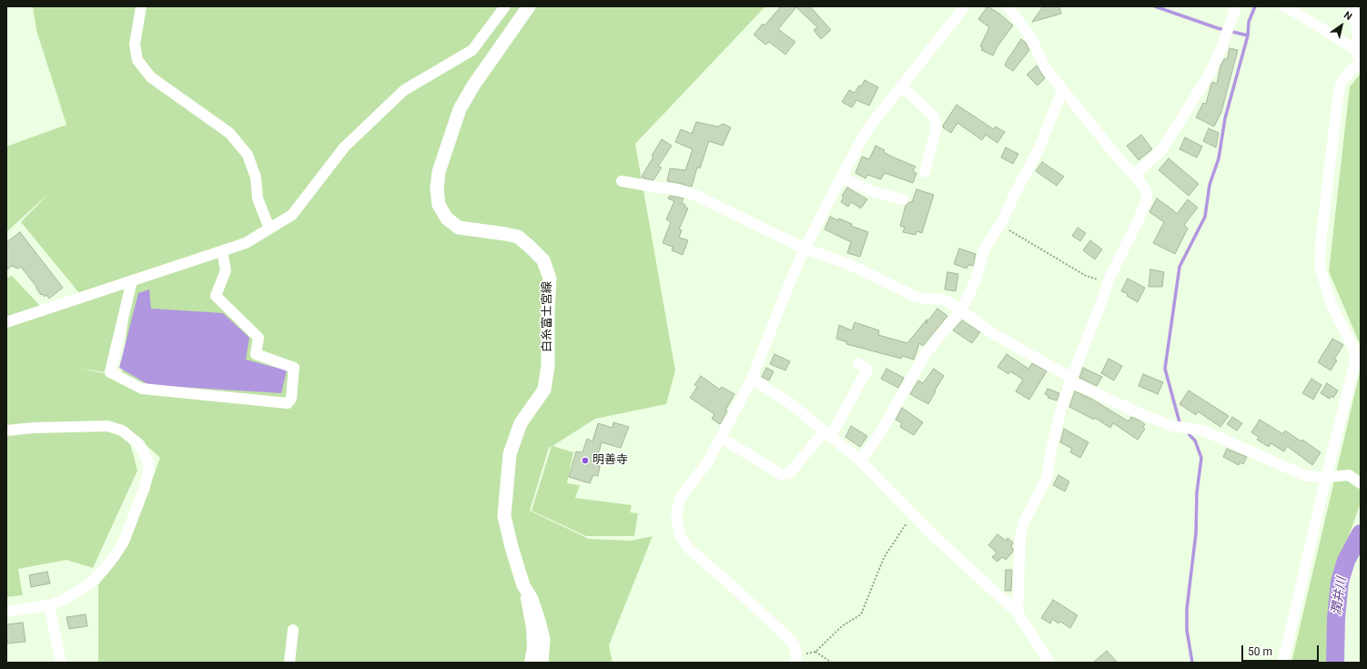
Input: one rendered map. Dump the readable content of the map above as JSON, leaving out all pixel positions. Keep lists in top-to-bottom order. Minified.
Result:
{"streets":{"main road":["白糸富士宮線"]},"water":["潤井川"],"places":["明善寺"],"scale_bar":"50 m","north":"top right"}
